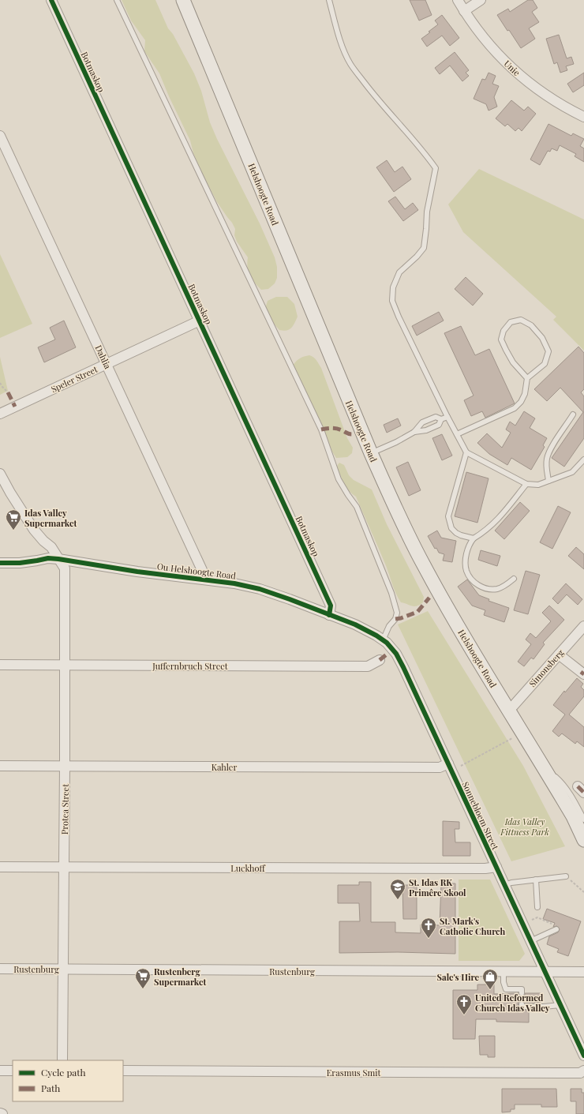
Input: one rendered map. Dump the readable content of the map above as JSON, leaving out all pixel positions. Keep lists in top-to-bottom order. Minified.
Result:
{"streets":{"main road":["Helshoogte Road"],"street":["Unie","Botmaskop","Dahlia","Speler Street","Ou Helshoogte Road","Juffernbruch Street","Simonsberg","Kahler","Protea Street","Sonnebloem Street","Luckhoff","Rustenburg","Erasmus Smit"]},"crossings":[["Botmaskop","Speler Street"],["Botmaskop","Ou Helshoogte Road"],["Botmaskop","Sonnebloem Street"],["Helshoogte Road","Simonsberg"],["Dahlia","Speler Street"],["Dahlia","Ou Helshoogte Road"],["Ou Helshoogte Road","Protea Street"],["Ou Helshoogte Road","Sonnebloem Street"],["Juffernbruch Street","Protea Street"],["Kahler","Protea Street"],["Kahler","Sonnebloem Street"],["Protea Street","Luckhoff"],["Protea Street","Rustenburg"],["Sonnebloem Street","Luckhoff"],["Sonnebloem Street","Rustenburg"]],"parks":["Idas Valley Fittness Park"],"places":{"supermarket":["Idas Valley Supermarket","Rustenberg Supermarket"],"school or university":["St. Idas RK Primêre Skool"],"church":["St. Mark's Catholic Church","United Reformed Church Idas Valley"],"shop":["Sale's Hire"]},"legend":["Cycle path","Path"]}
